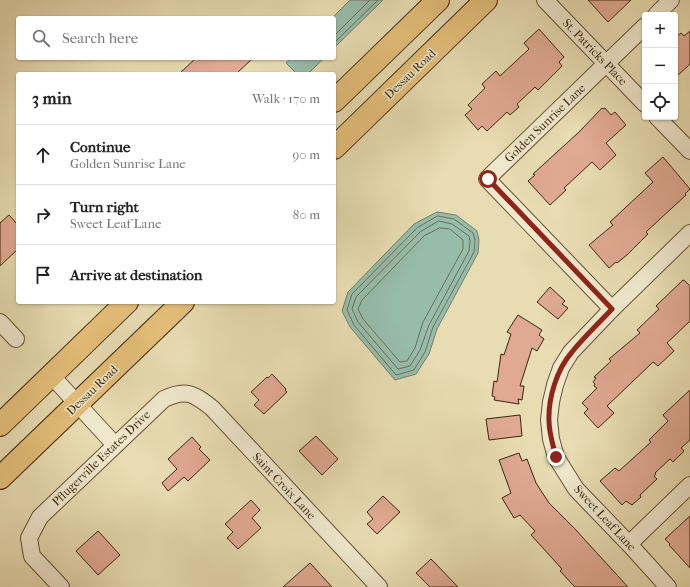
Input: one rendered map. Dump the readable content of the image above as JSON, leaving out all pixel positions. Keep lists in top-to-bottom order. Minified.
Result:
{"streets":{"main road":["Dessau Road"],"street":["St. Patricks Place","Golden Sunrise Lane","Pflugerville Estates Drive","Saint Croix Lane","Sweet Leaf Lane"]},"crossings":[["St. Patricks Place","Golden Sunrise Lane"],["Golden Sunrise Lane","Sweet Leaf Lane"],["Pflugerville Estates Drive","Saint Croix Lane"]],"page":{"map_buttons":["+","−"],"search":"Search here","heading":["3 min","Walk · 170 m"],"list":[["Continue","Golden Sunrise Lane","90 m"],["Turn right","Sweet Leaf Lane","80 m"],"Arrive at destination"]}}
